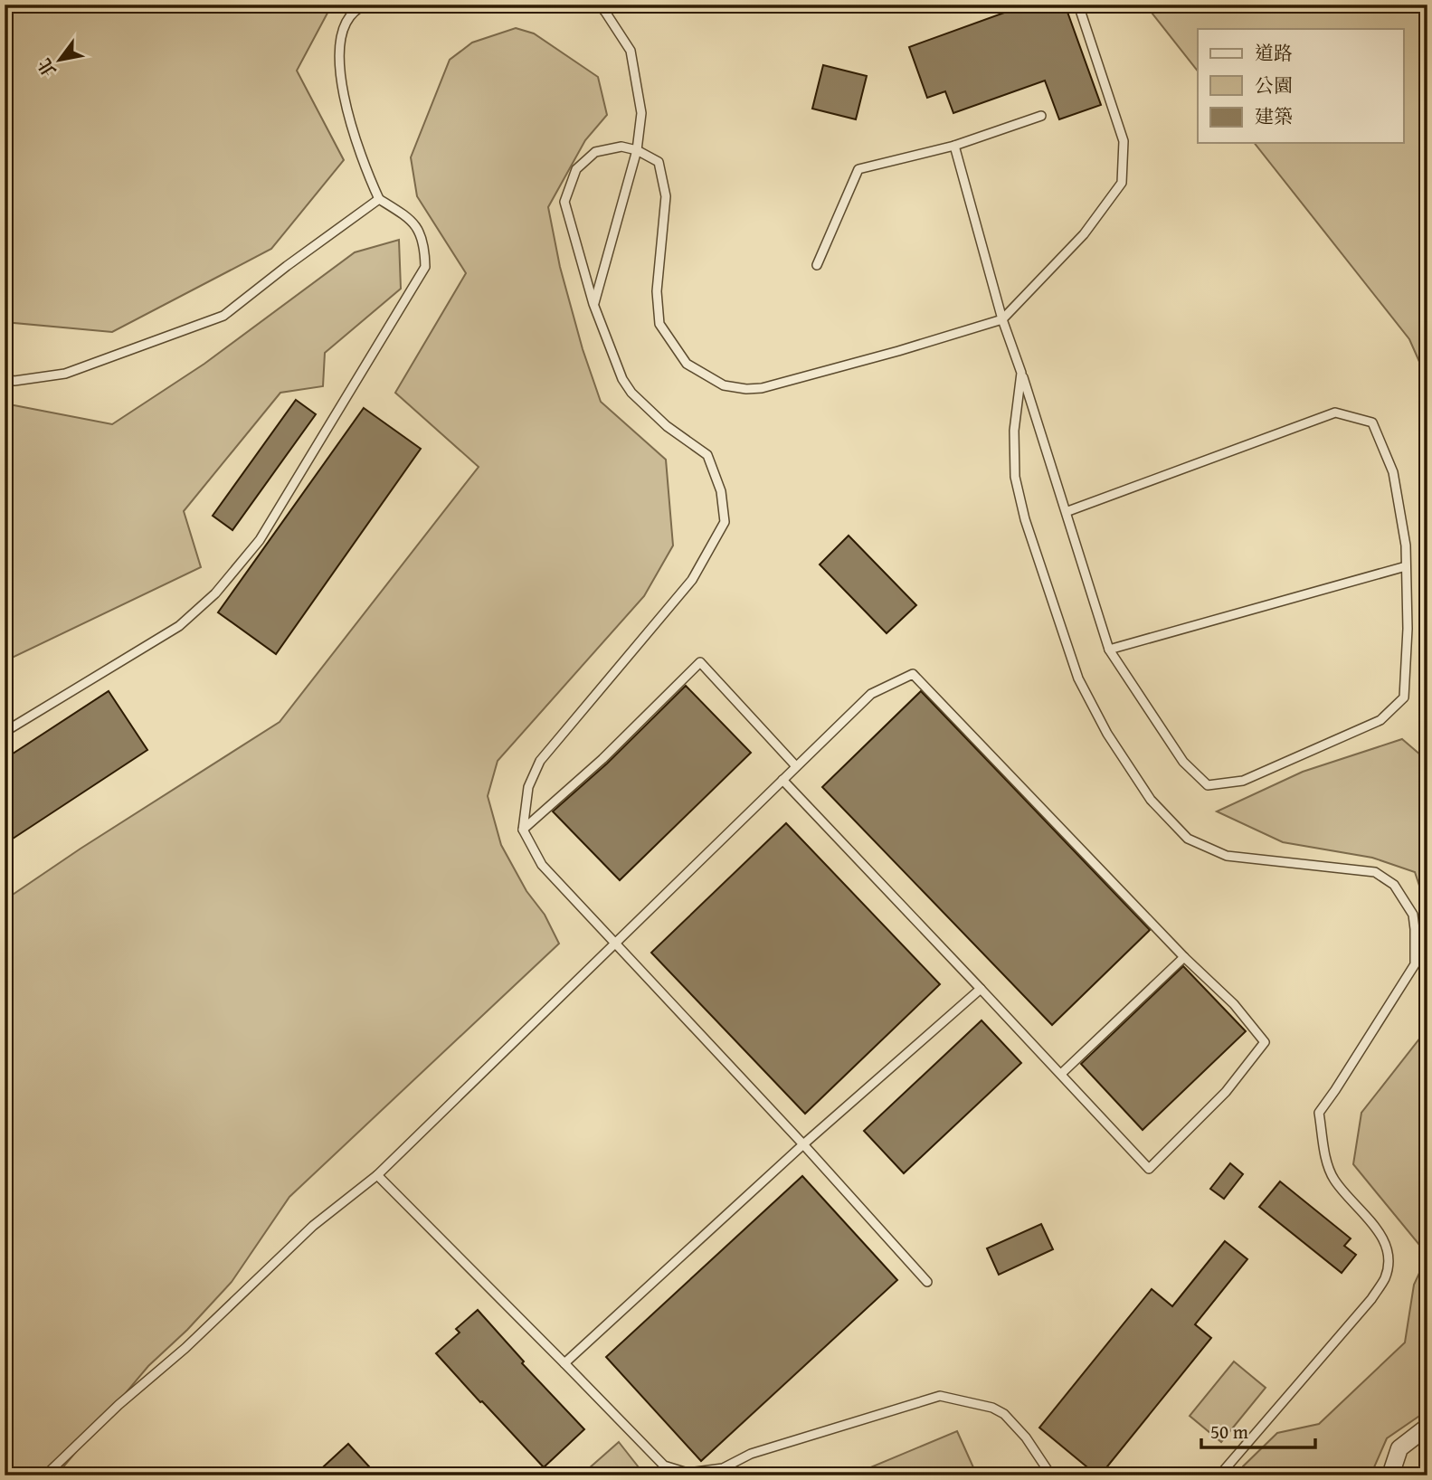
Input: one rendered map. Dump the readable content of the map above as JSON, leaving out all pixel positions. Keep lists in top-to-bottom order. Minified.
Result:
{"legend":["道路","公園","建築"],"scale_bar":"50 m","north":"bottom left"}
